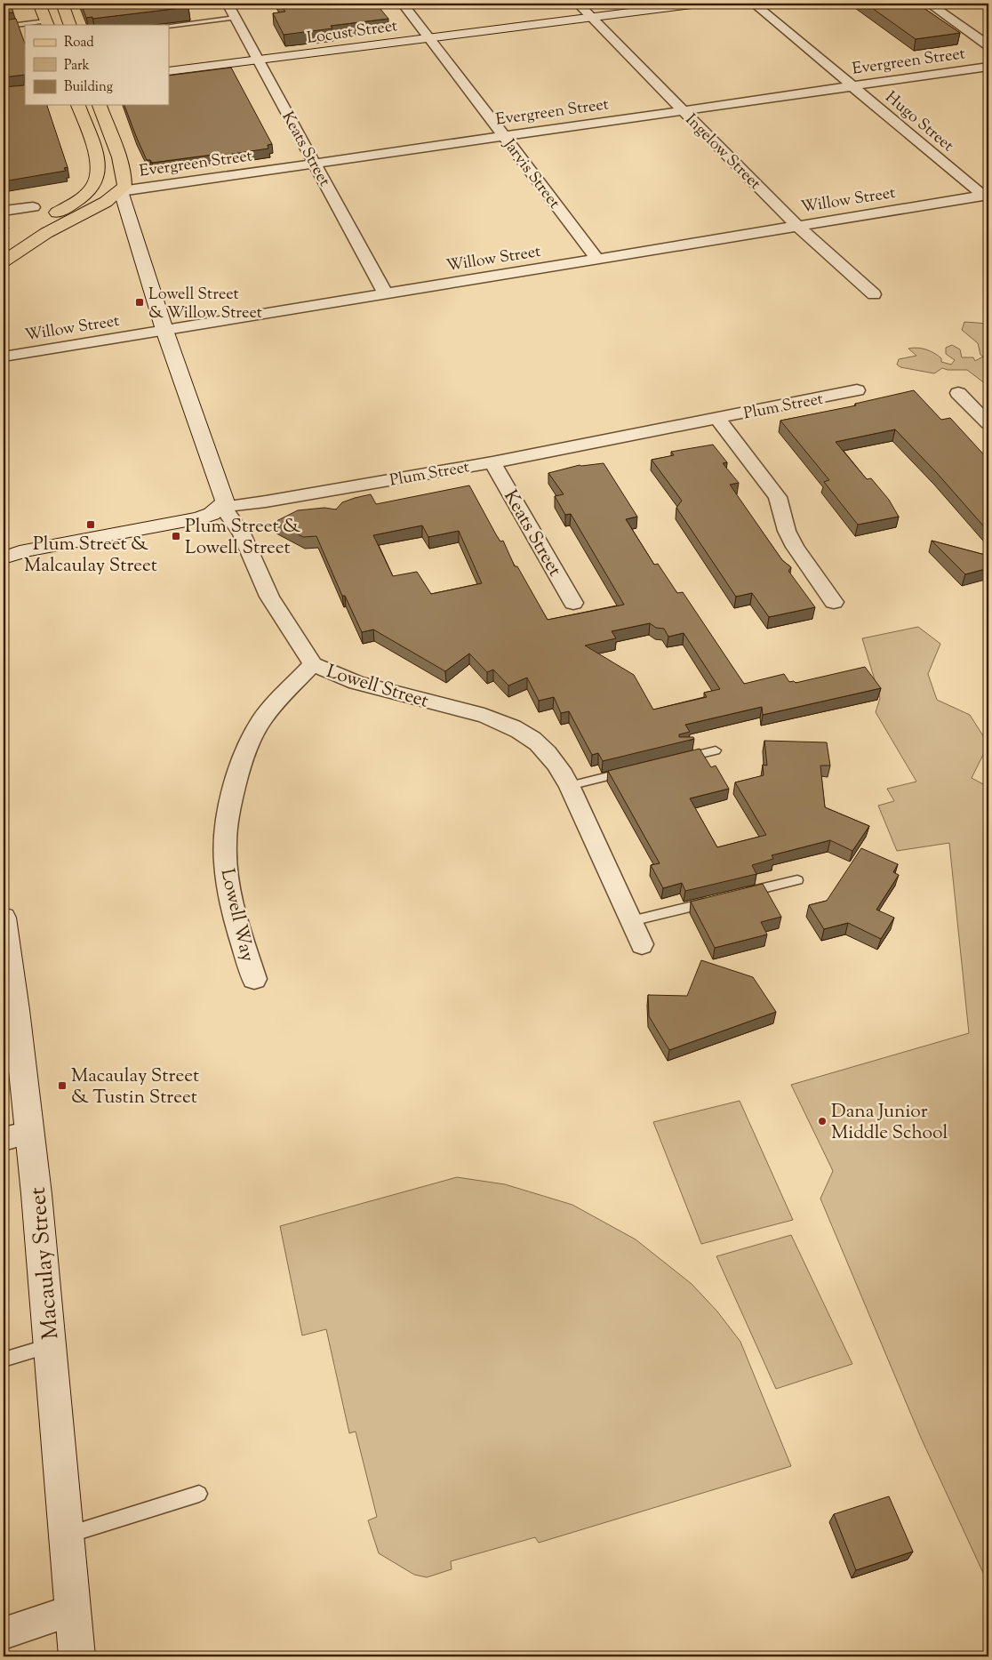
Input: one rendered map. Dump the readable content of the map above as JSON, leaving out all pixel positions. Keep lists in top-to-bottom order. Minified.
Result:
{"streets":{"street":["Locust Street","Evergreen Street","Hugo Street","Keats Street","Ingelow Street","Jarvis Street","Willow Street","Plum Street","Lowell Street","Lowell Way","Macaulay Street"]},"crossings":[["Locust Street","Keats Street"],["Locust Street","Ingelow Street"],["Locust Street","Jarvis Street"],["Evergreen Street","Hugo Street"],["Evergreen Street","Keats Street"],["Evergreen Street","Ingelow Street"],["Evergreen Street","Jarvis Street"],["Hugo Street","Willow Street"],["Keats Street","Willow Street"],["Keats Street","Plum Street"],["Ingelow Street","Willow Street"],["Jarvis Street","Willow Street"],["Plum Street","Lowell Street"],["Lowell Street","Lowell Way"]],"places":{"transit":["Lowell Street & Willow Street","Plum Street & Malcaulay Street","Plum Street & Lowell Street","Macaulay Street & Tustin Street"],"other":["Dana Junior Middle School"]},"legend":["Road","Park","Building"]}
